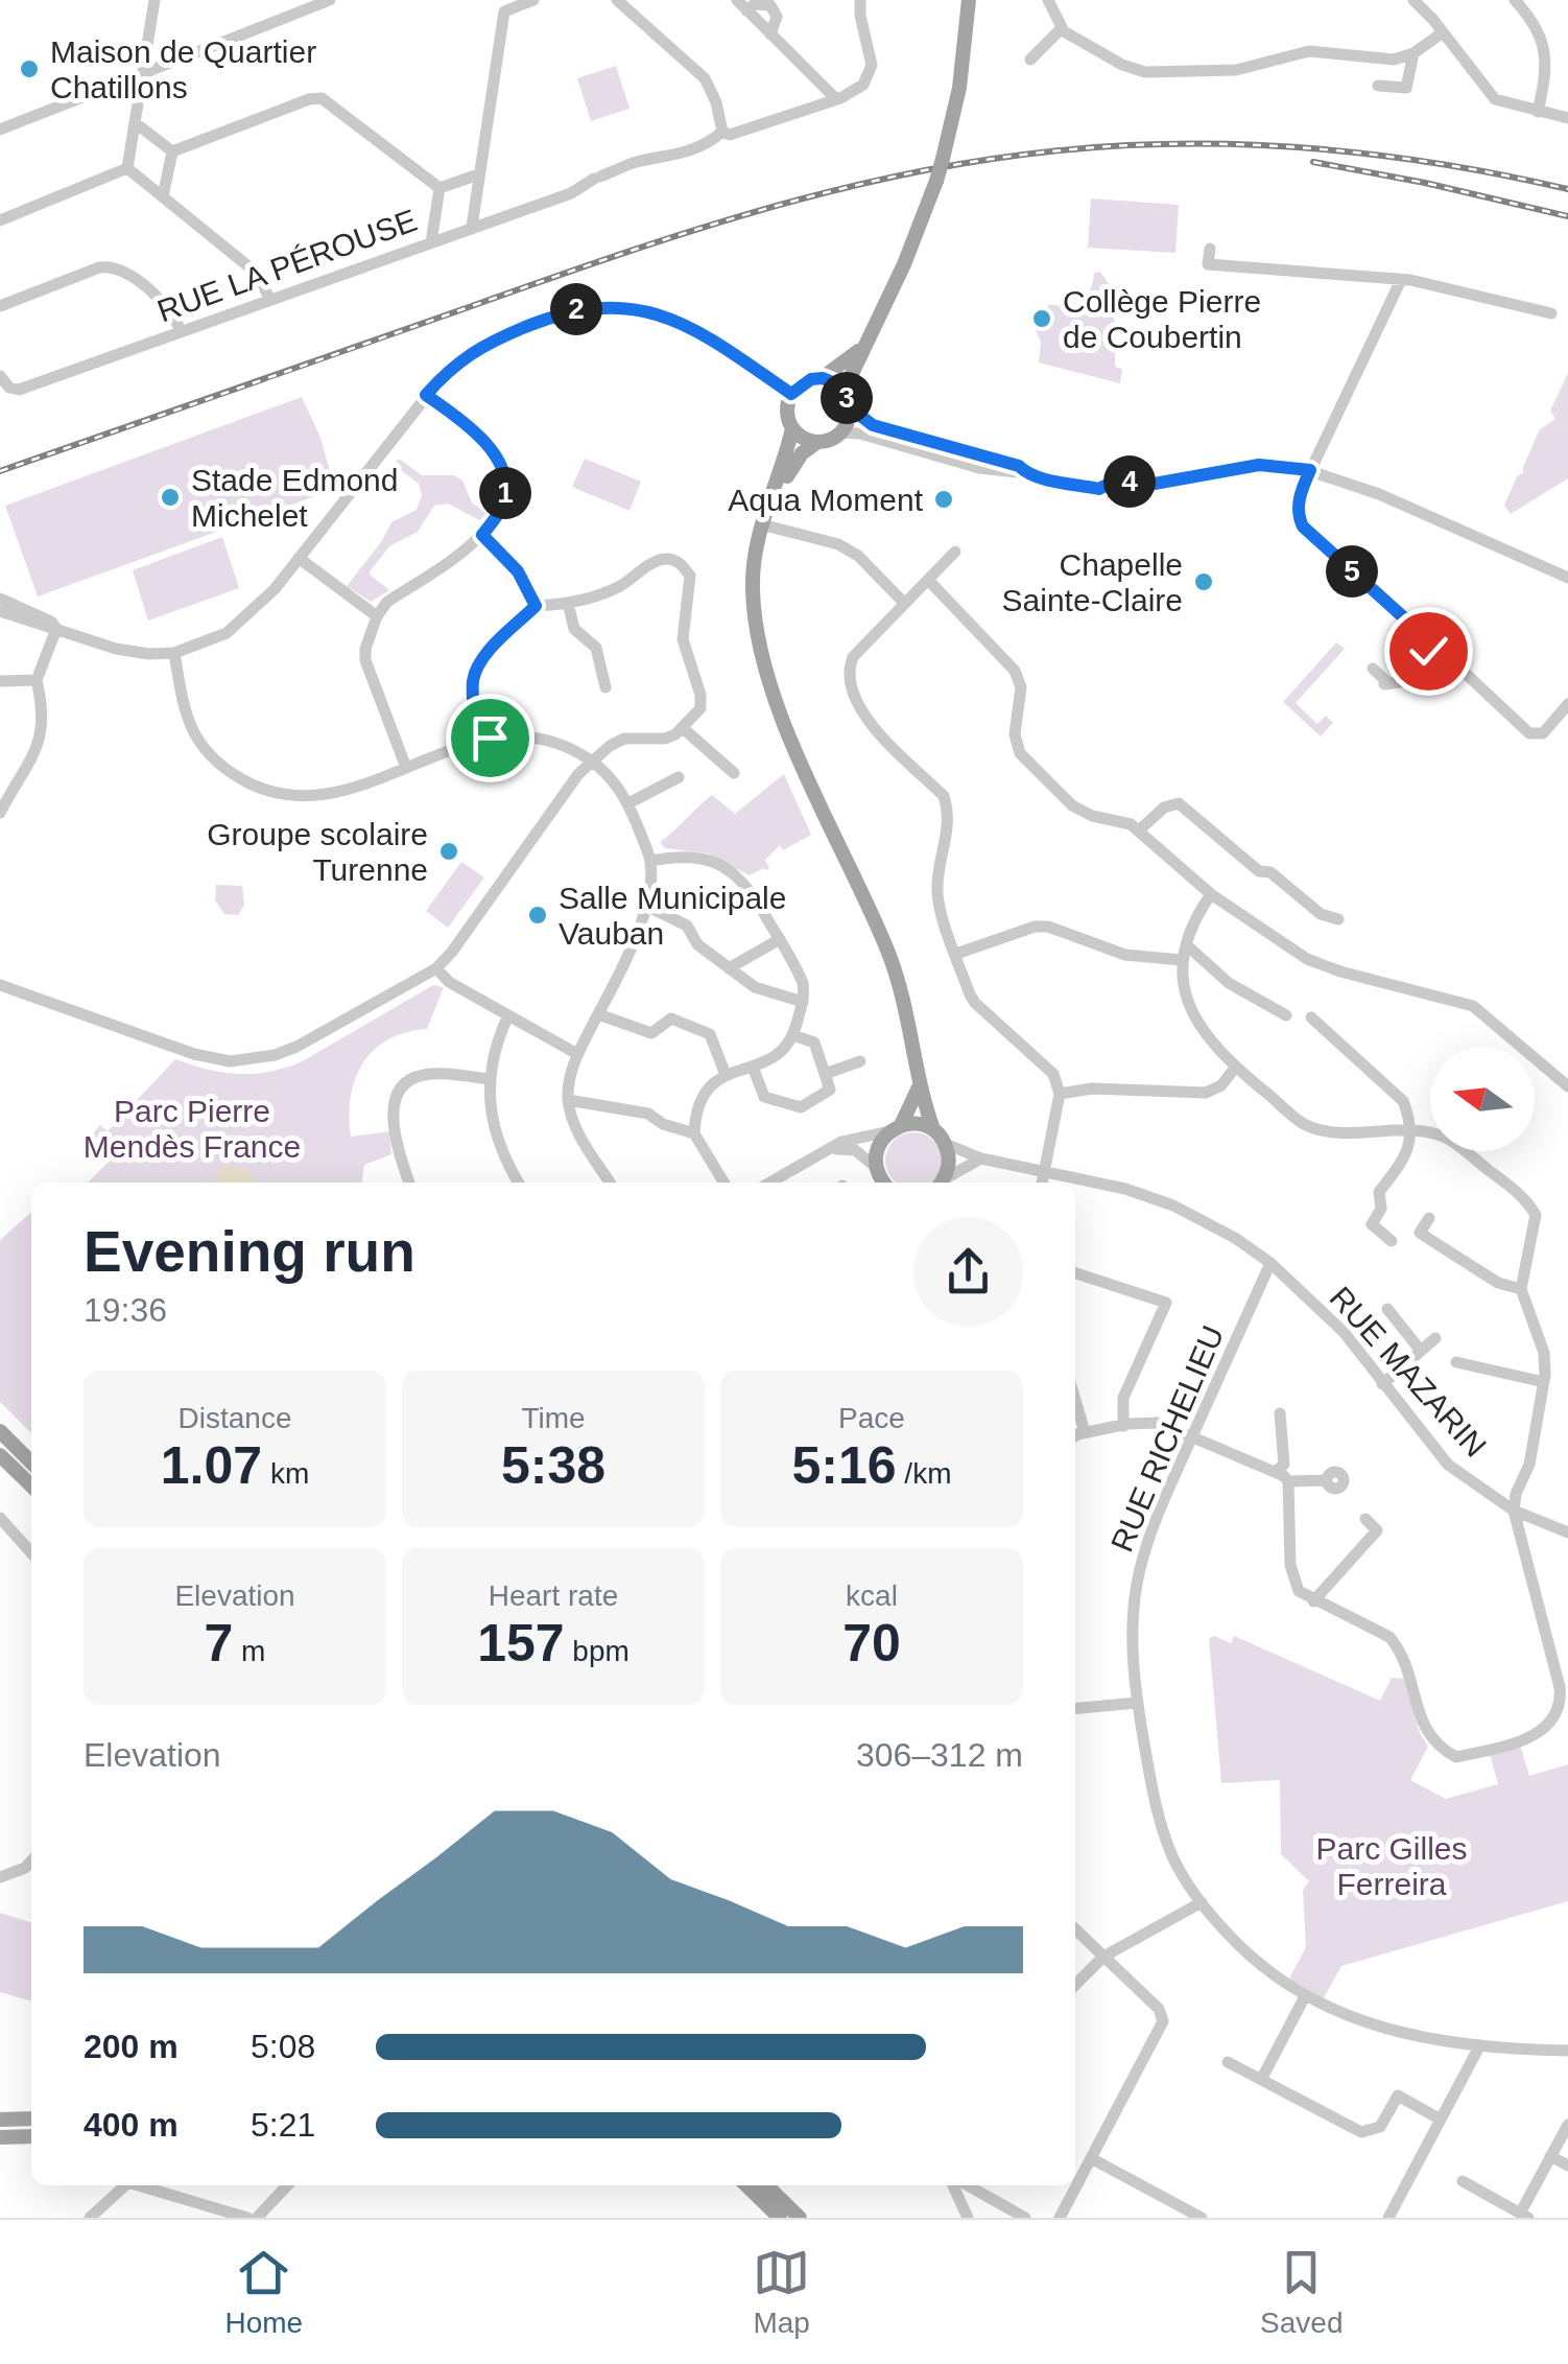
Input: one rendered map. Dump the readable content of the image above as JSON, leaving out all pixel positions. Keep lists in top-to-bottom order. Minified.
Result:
{"streets":{"street":["RUE LA PÉROUSE","RUE MAZARIN","RUE RICHELIEU"]},"crossings":[["RUE MAZARIN","RUE RICHELIEU"]],"parks":["Parc Pierre Mendès France","Parc Gilles Ferreira"],"places":["Maison de Quartier Chatillons","Collège Pierre de Coubertin","Stade Edmond Michelet","Aqua Moment","Chapelle Sainte-Claire","Groupe scolaire Turenne","Salle Municipale Vauban"],"north":"left","page":{"pins":["2","3","4","1","5"],"heading":["Evening run","19:36"],"stats":[["Distance","1.07 km"],["Time","5:38"],["Pace","5:16 /km"],["Elevation","7 m"],["Heart rate","157 bpm"],["kcal","70"]],"chart":["Elevation","306–312 m"],"list":[{"name":"200 m","note":"5:08"},{"name":"400 m","note":"5:21"}],"tabs":["Home","Map","Saved"]}}
